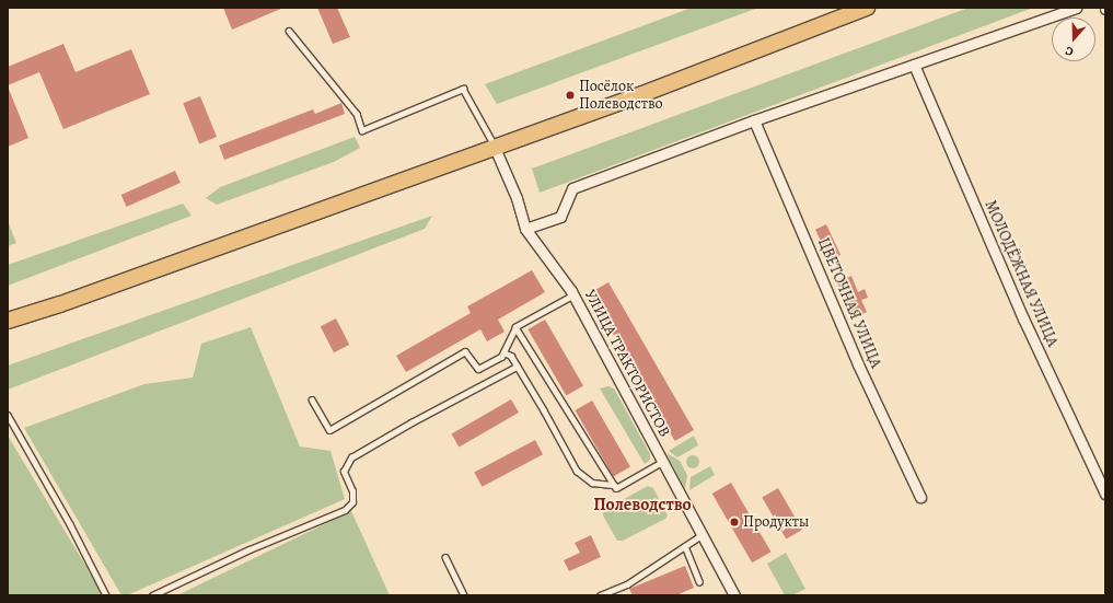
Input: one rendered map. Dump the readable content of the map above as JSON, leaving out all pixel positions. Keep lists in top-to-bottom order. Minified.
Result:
{"streets":{"street":["МОЛОДЁЖНАЯ УЛИЦА","ЦВЕТОЧНАЯ УЛИЦА","УЛИЦА ТРАКТОРИСТОВ"]},"districts":["Полеводство"],"places":["Посёлок Полеводство","Продукты"],"north":"bottom"}
